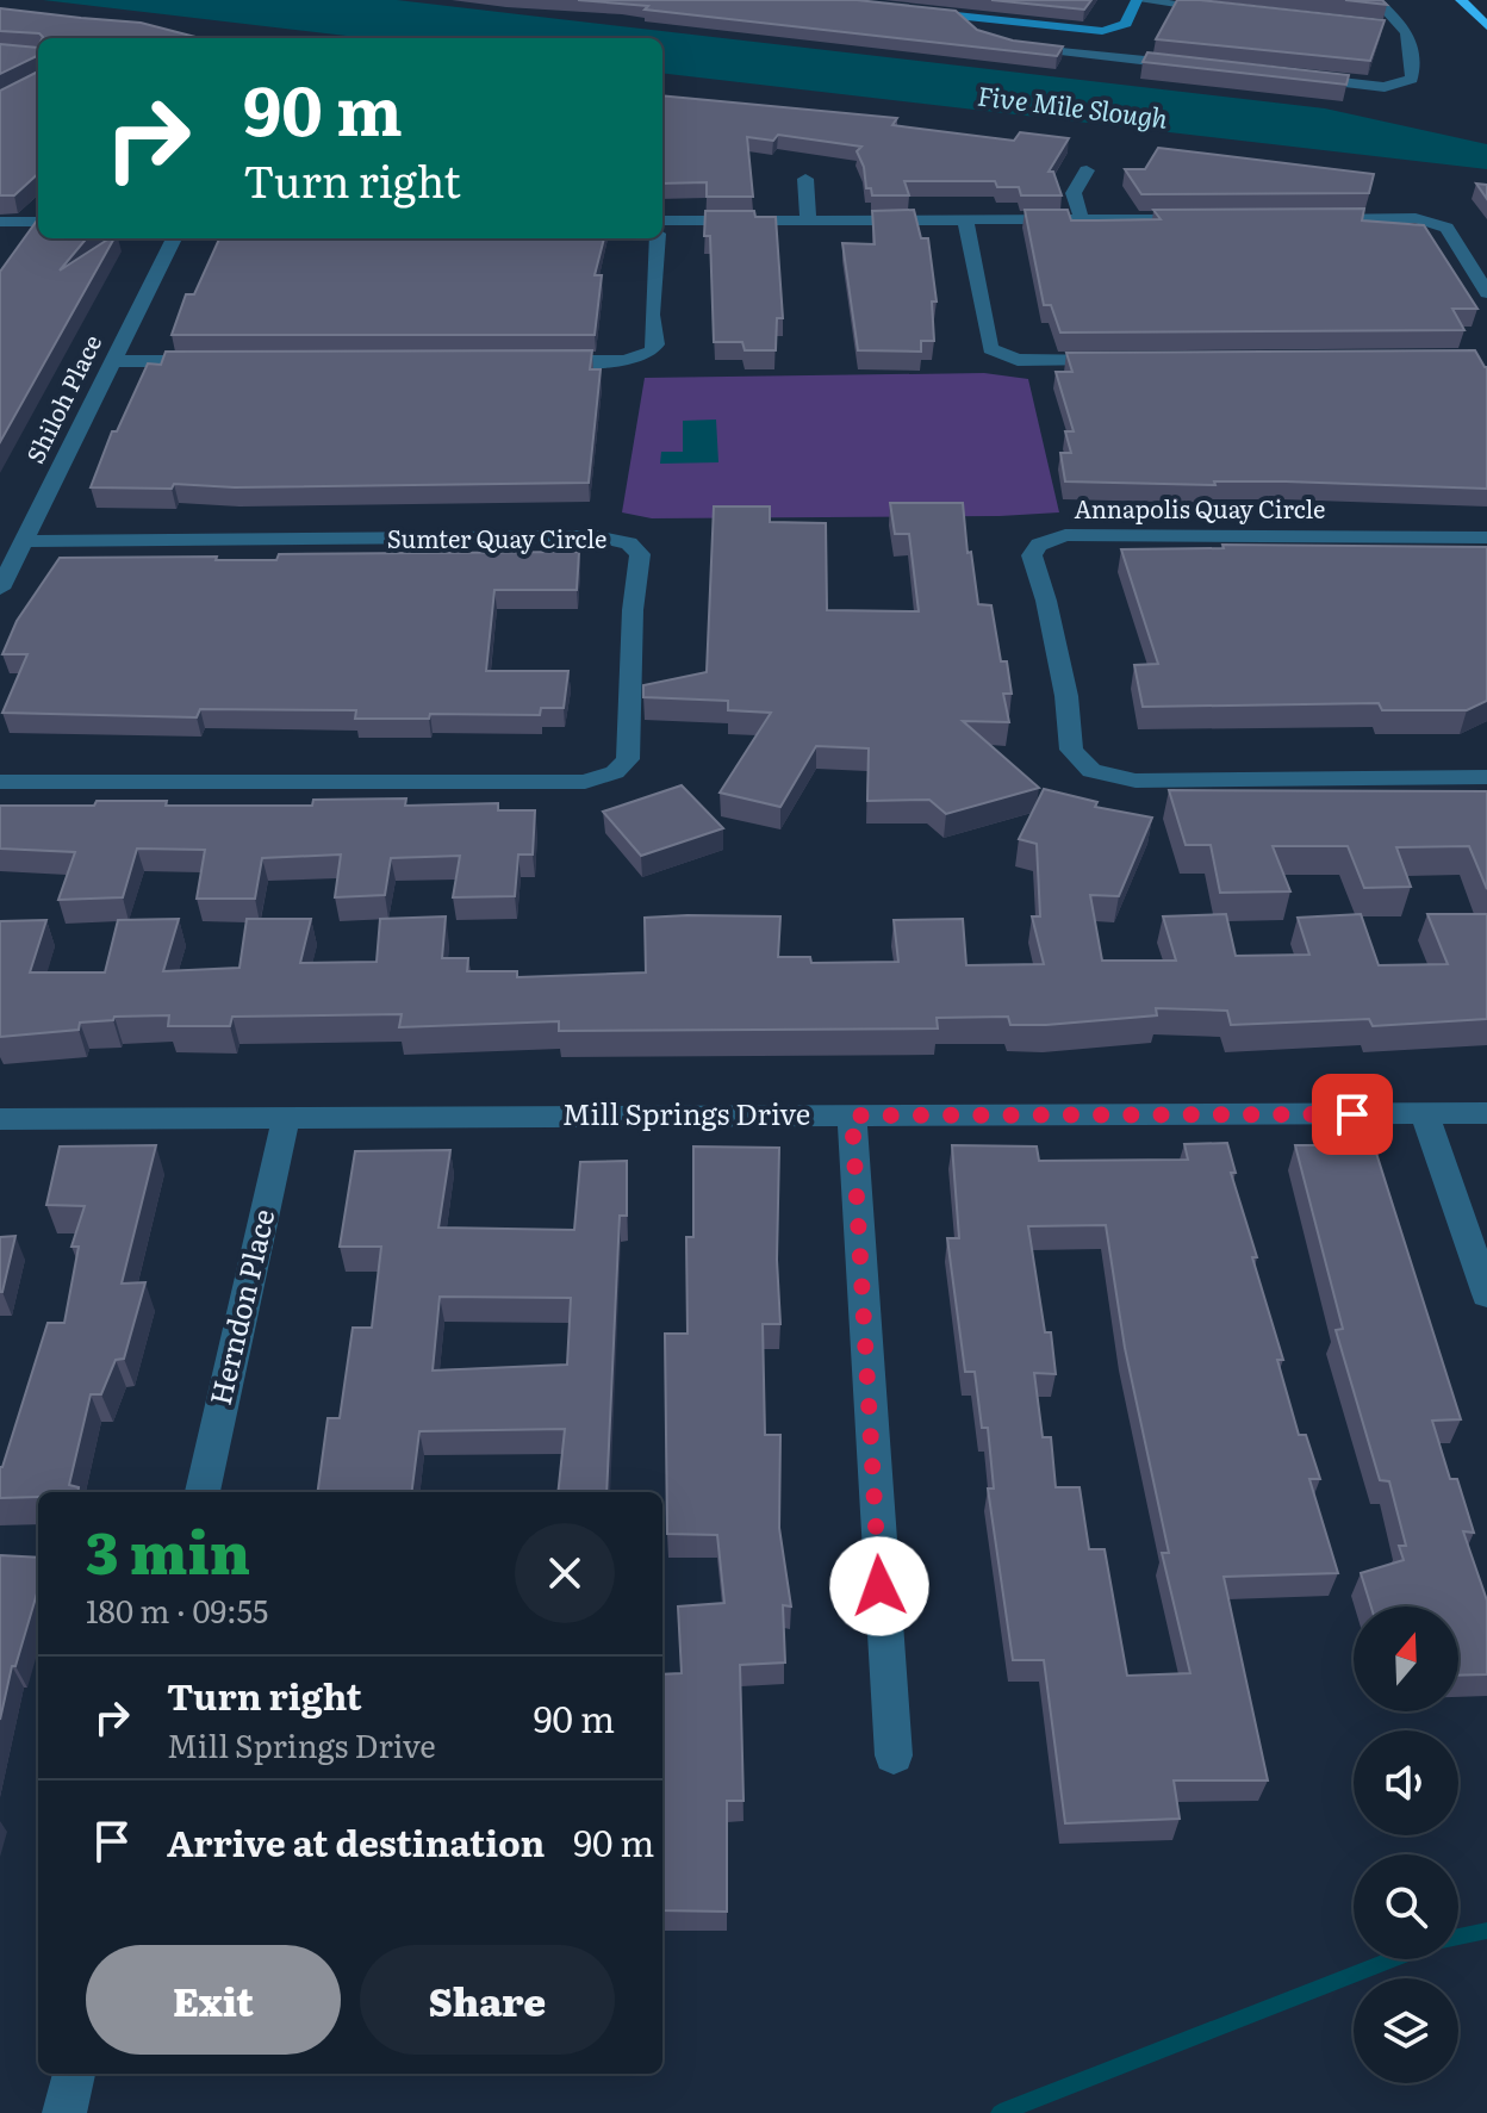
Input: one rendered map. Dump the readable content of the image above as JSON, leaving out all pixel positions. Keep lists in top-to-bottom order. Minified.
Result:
{"streets":{"street":["Shiloh Place","Annapolis Quay Circle","Sumter Quay Circle","Mill Springs Drive","Herndon Place"]},"crossings":[["Shiloh Place","Sumter Quay Circle"],["Mill Springs Drive","Herndon Place"]],"water":["Five Mile Slough"],"north":"top","page":{"turn":["90 m","Turn right"],"heading":["3 min","180 m · 09:55"],"list":[{"name":"Turn right","note":"Mill Springs Drive","value":"90 m"},{"name":"Arrive at destination","value":"90 m"}],"buttons":["Exit","Share"]}}
